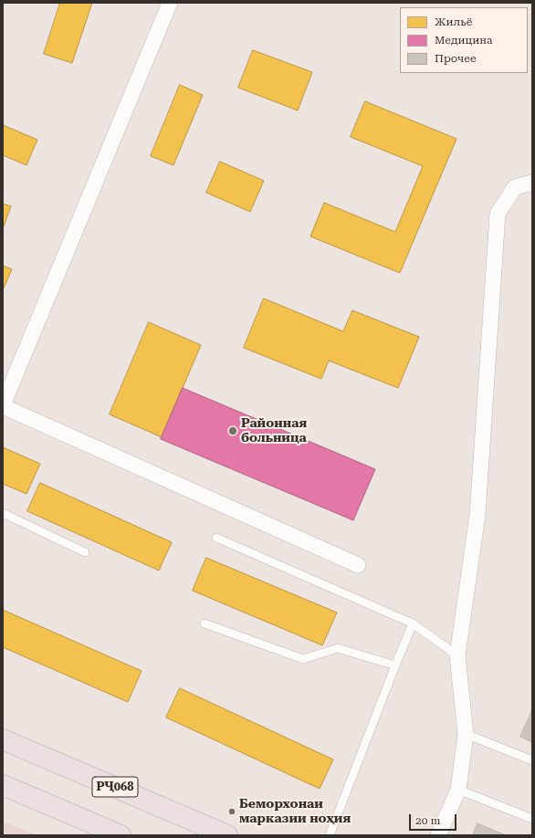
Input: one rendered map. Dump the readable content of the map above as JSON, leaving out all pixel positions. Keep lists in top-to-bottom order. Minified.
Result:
{"streets":{"highway":["РҶ068"]},"places":["Районная больница","Беморхонаи марказии ноҳия"],"legend":["Жильё","Медицина","Прочее"],"scale_bar":"20 m"}
